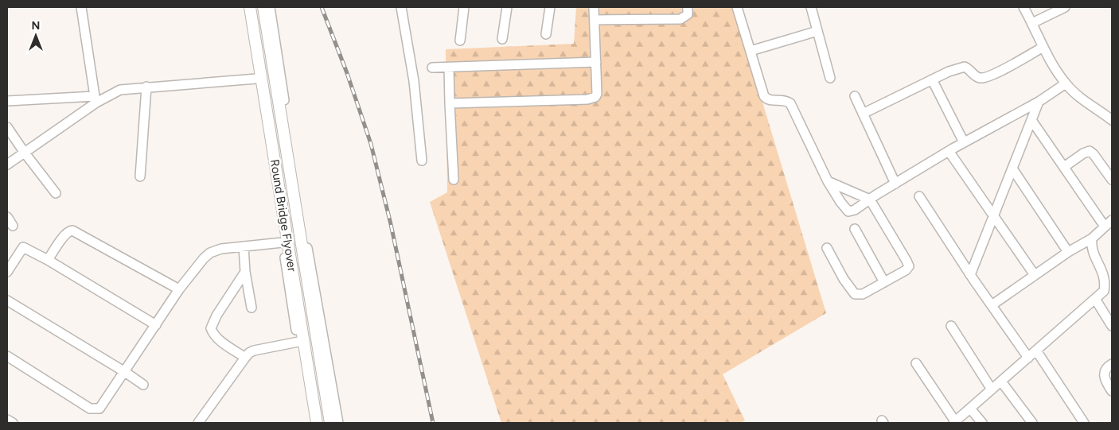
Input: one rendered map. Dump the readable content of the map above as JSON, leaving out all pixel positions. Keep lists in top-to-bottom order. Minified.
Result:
{"streets":{"main road":["Round Bridge Flyover"]},"north":"top"}
